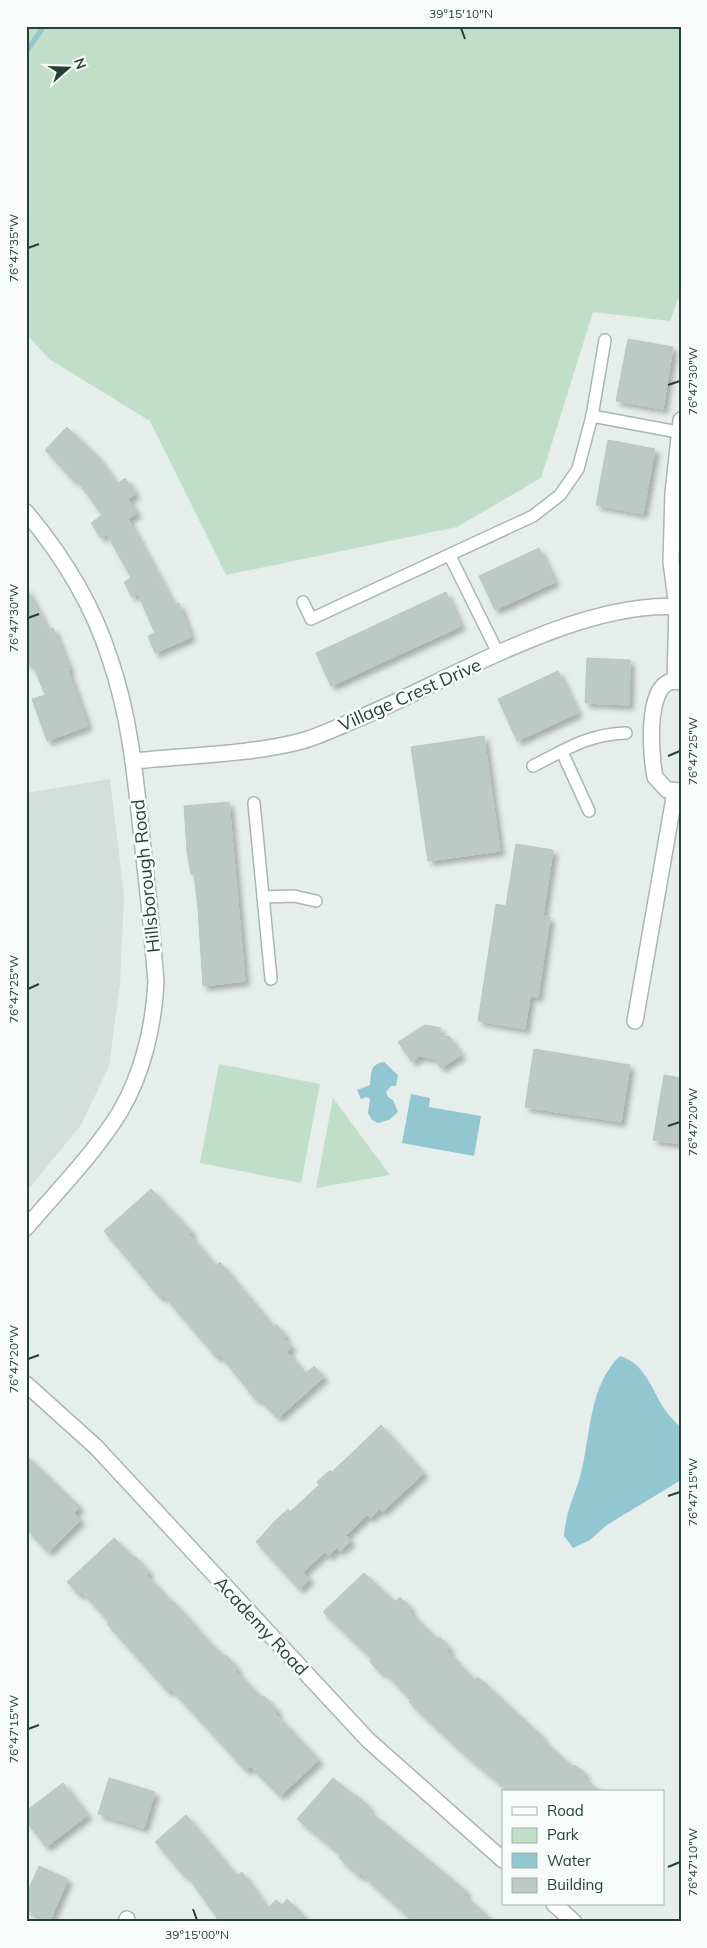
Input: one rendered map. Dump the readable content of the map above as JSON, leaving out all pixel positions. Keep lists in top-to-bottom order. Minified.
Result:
{"streets":{"street":["Village Crest Drive","Hillsborough Road","Academy Road"]},"crossings":[["Village Crest Drive","Hillsborough Road"]],"legend":["Road","Park","Water","Building"],"north":"right","coordinates":["39°15'10\"N","76°47'35\"W","76°47'30\"W","76°47'25\"W","76°47'20\"W","76°47'15\"W","76°47'10\"W","39°15'00\"N"]}
